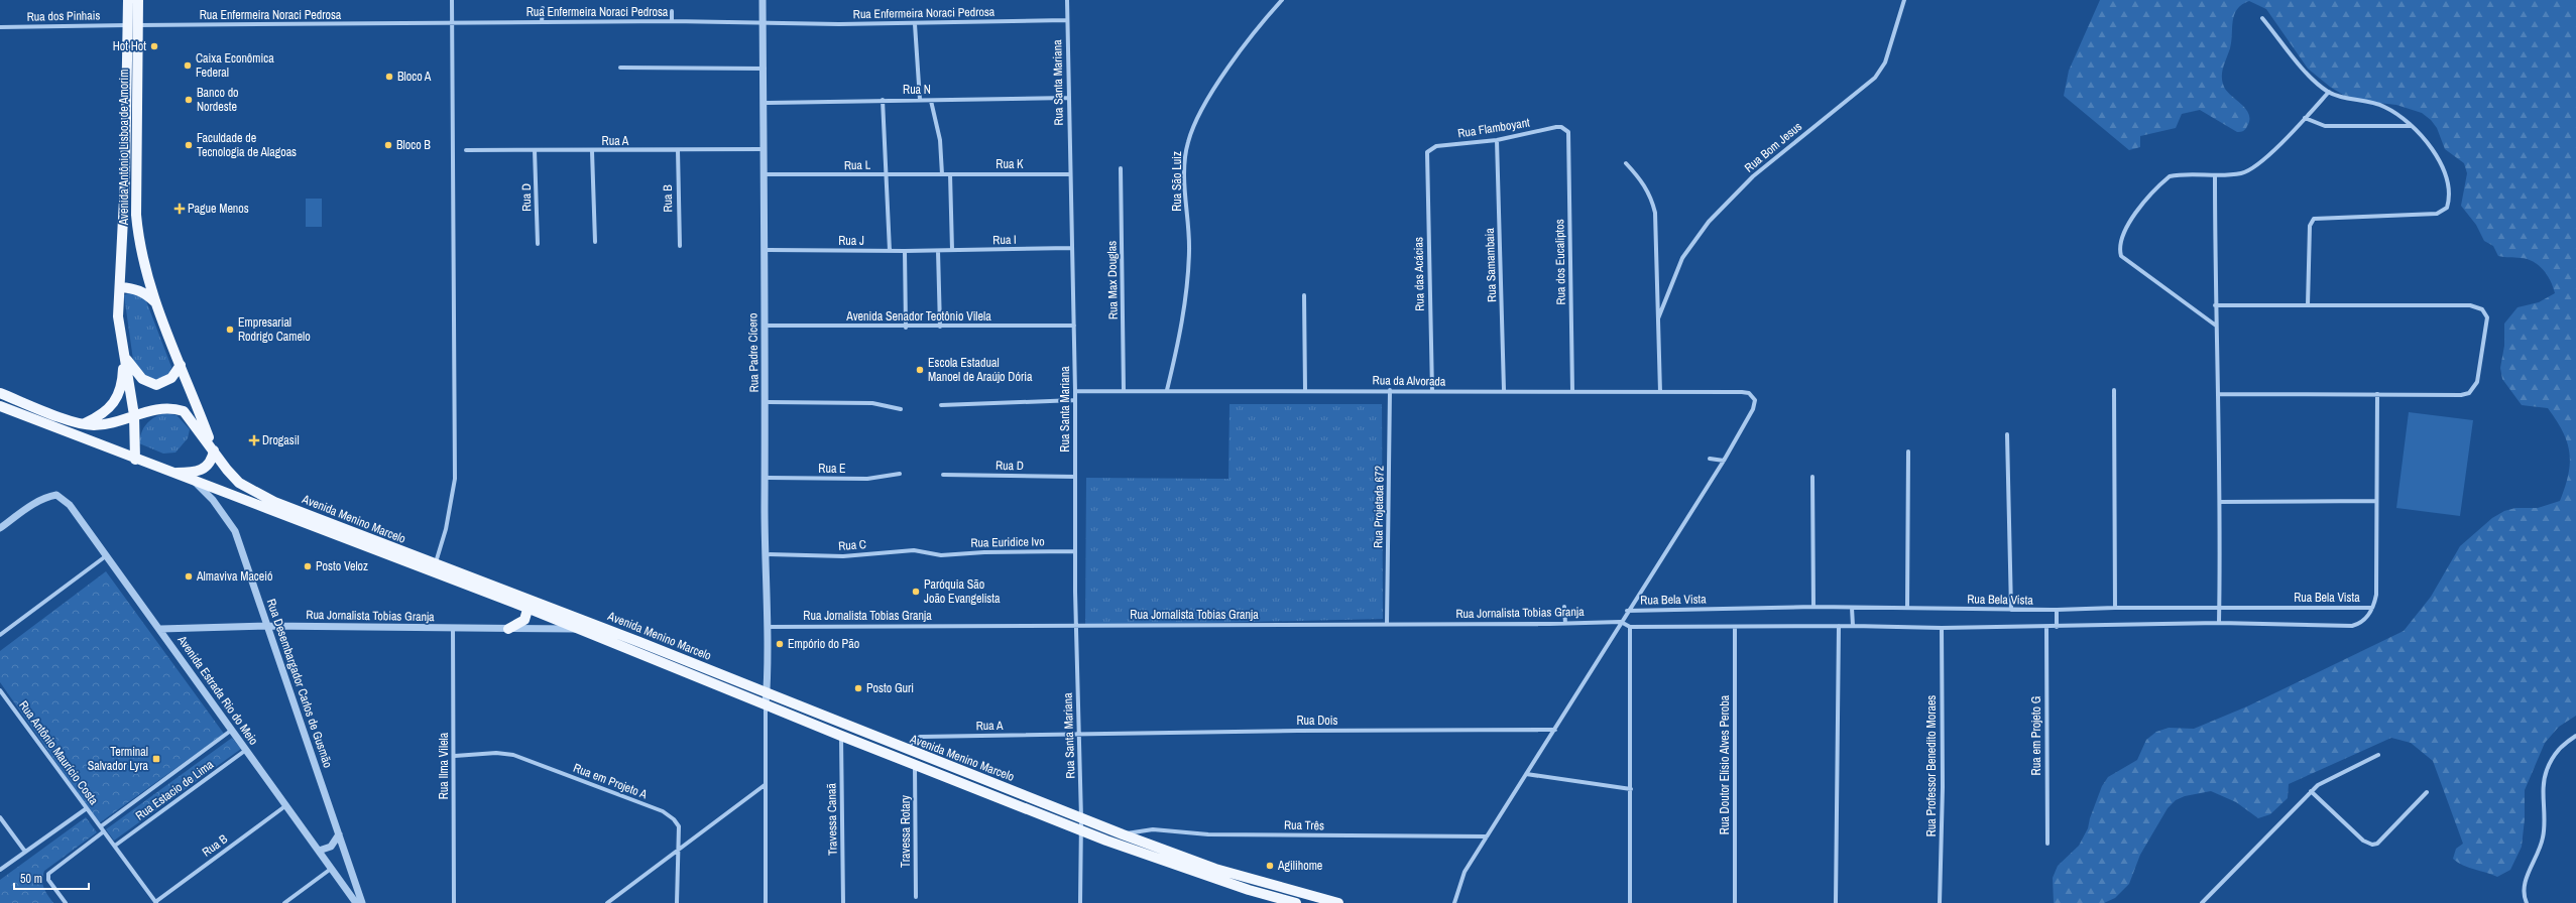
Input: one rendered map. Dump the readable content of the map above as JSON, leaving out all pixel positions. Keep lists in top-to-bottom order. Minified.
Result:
{"streets":{"main road":["Avenida Antônio Lisboa de Amorim","Avenida Menino Marcelo"],"street":["Rua Enfermeira Noraci Pedrosa","Rua dos Pinhais","Rua Santa Mariana","Rua N","Rua Flamboyant","Rua A","Rua Bom Jesus","Rua K","Rua L","Rua São Luiz","Rua D","Rua B","Rua I","Rua J","Rua dos Eucaliptos","Rua Samambaia","Rua das Acácias","Rua Max Douglas","Avenida Senador Teotônio Vilela","Rua Padre Cícero","Rua da Alvorada","Rua E","Rua Projetada 672","Rua Euridice Ivo","Rua C","Rua Bela Vista","Rua Jornalista Tobias Granja","Rua Desembargador Carlos de Gusmão","Avenida Estrada Rio do Meio","Rua Dois","Rua em Projeto G","Rua Antônio Maurício Costa","Rua Doutor Elísio Alves Peroba","Rua Ilma Vilela","Rua Professor Benedito Moraes","Rua em Projeto A","Rua Estacio de Lima","Travessa Canaã","Rua Três","Travessa Rotary"]},"crossings":[["Rua Enfermeira Noraci Pedrosa","Rua dos Pinhais"],["Rua Enfermeira Noraci Pedrosa","Rua Santa Mariana"],["Rua Enfermeira Noraci Pedrosa","Avenida Antônio Lisboa de Amorim"],["Rua Enfermeira Noraci Pedrosa","Rua Padre Cícero"],["Rua dos Pinhais","Avenida Antônio Lisboa de Amorim"],["Rua Santa Mariana","Rua N"],["Rua Santa Mariana","Rua A"],["Rua Santa Mariana","Rua K"],["Rua Santa Mariana","Rua D"],["Rua Santa Mariana","Rua I"],["Rua Santa Mariana","Avenida Senador Teotônio Vilela"],["Rua Santa Mariana","Rua da Alvorada"],["Rua Santa Mariana","Avenida Menino Marcelo"],["Rua Santa Mariana","Rua Euridice Ivo"],["Rua Santa Mariana","Rua Jornalista Tobias Granja"],["Rua Santa Mariana","Rua Dois"],["Rua N","Rua Padre Cícero"],["Rua Flamboyant","Rua dos Eucaliptos"],["Rua Flamboyant","Rua Samambaia"],["Rua Flamboyant","Rua das Acácias"],["Rua A","Rua D"],["Rua A","Rua B"],["Rua A","Rua Padre Cícero"],["Rua A","Avenida Menino Marcelo"],["Rua A","Rua Dois"],["Avenida Antônio Lisboa de Amorim","Avenida Menino Marcelo"],["Rua K","Rua L"],["Rua L","Rua Padre Cícero"],["Rua São Luiz","Rua da Alvorada"],["Rua B","Avenida Estrada Rio do Meio"],["Rua B","Rua Antônio Maurício Costa"],["Rua I","Rua J"],["Rua J","Rua Padre Cícero"],["Rua dos Eucaliptos","Rua da Alvorada"],["Rua Samambaia","Rua da Alvorada"],["Rua das Acácias","Rua da Alvorada"],["Rua Max Douglas","Rua da Alvorada"],["Avenida Senador Teotônio Vilela","Rua Padre Cícero"],["Rua Padre Cícero","Rua E"],["Rua Padre Cícero","Avenida Menino Marcelo"],["Rua Padre Cícero","Rua C"],["Rua Padre Cícero","Rua Jornalista Tobias Granja"],["Rua da Alvorada","Rua Projetada 672"],["Rua Projetada 672","Rua Jornalista Tobias Granja"],["Avenida Menino Marcelo","Rua Jornalista Tobias Granja"],["Avenida Menino Marcelo","Rua Desembargador Carlos de Gusmão"],["Avenida Menino Marcelo","Travessa Canaã"],["Avenida Menino Marcelo","Rua Três"],["Avenida Menino Marcelo","Travessa Rotary"],["Rua Euridice Ivo","Rua C"],["Rua Bela Vista","Rua em Projeto G"],["Rua Bela Vista","Rua Doutor Elísio Alves Peroba"],["Rua Bela Vista","Rua Professor Benedito Moraes"],["Rua Jornalista Tobias Granja","Rua Desembargador Carlos de Gusmão"],["Rua Jornalista Tobias Granja","Avenida Estrada Rio do Meio"],["Rua Jornalista Tobias Granja","Rua Ilma Vilela"],["Avenida Estrada Rio do Meio","Rua Estacio de Lima"],["Rua Antônio Maurício Costa","Rua Estacio de Lima"],["Rua Ilma Vilela","Rua em Projeto A"]],"places":{"other":["Hot Hot","Caixa Econômica Federal","Bloco A","Banco do Nordeste","Faculdade de Tecnologia de Alagoas","Bloco B","Empresarial Rodrigo Camelo","Escola Estadual Manoel de Araújo Dória","Posto Veloz","Almaviva Maceió","Paróquia São João Evangelista","Empório do Pão","Posto Guri","Agilihome"],"health":["Pague Menos","Drogasil"],"transit":["Terminal Salvador Lyra"]},"scale_bar":"50 m"}
